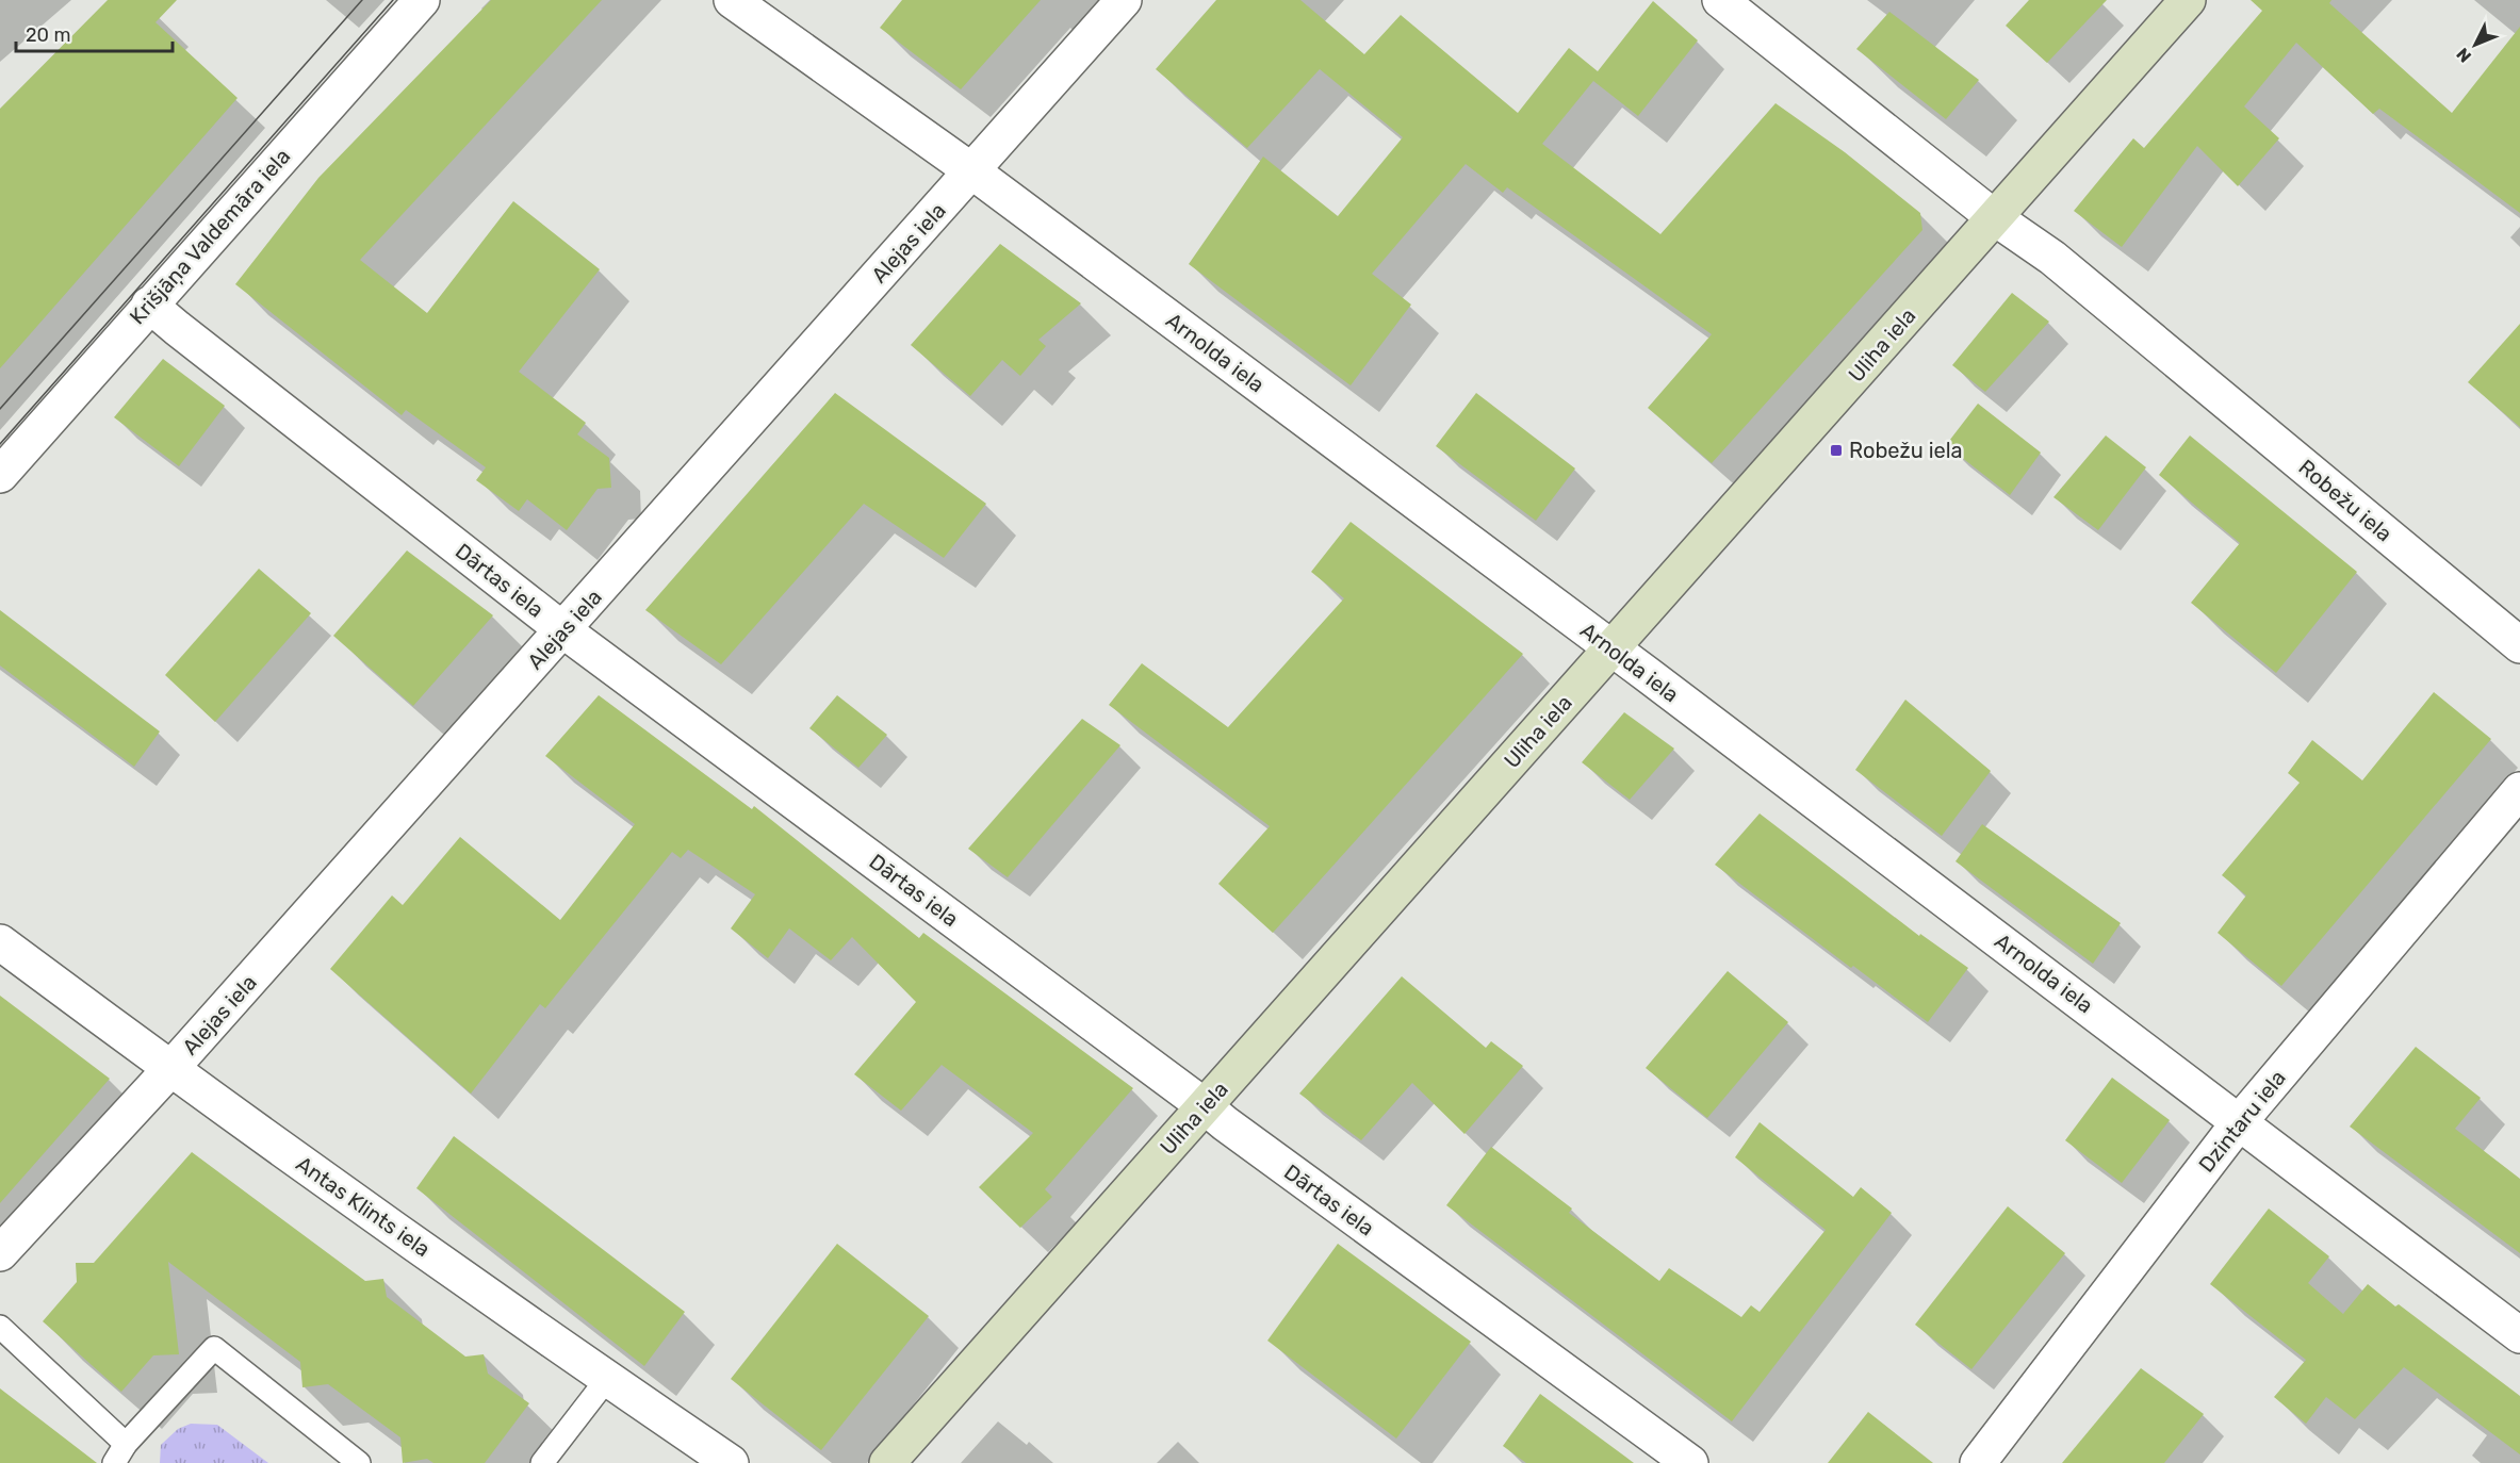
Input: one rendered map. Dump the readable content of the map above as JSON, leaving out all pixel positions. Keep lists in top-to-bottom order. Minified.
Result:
{"streets":{"main road":["Uliha iela"],"street":["Krišjāņa Valdemāra iela","Alejas iela","Arnolda iela","Robežu iela","Dārtas iela","Dzintaru iela","Antas Klints iela"]},"crossings":[["Krišjāņa Valdemāra iela","Dārtas iela"],["Alejas iela","Arnolda iela"],["Alejas iela","Dārtas iela"],["Alejas iela","Antas Klints iela"],["Uliha iela","Arnolda iela"],["Uliha iela","Robežu iela"],["Uliha iela","Dārtas iela"],["Arnolda iela","Dzintaru iela"]],"places":{"transit":["Robežu iela"]},"scale_bar":"20 m","north":"bottom left"}
